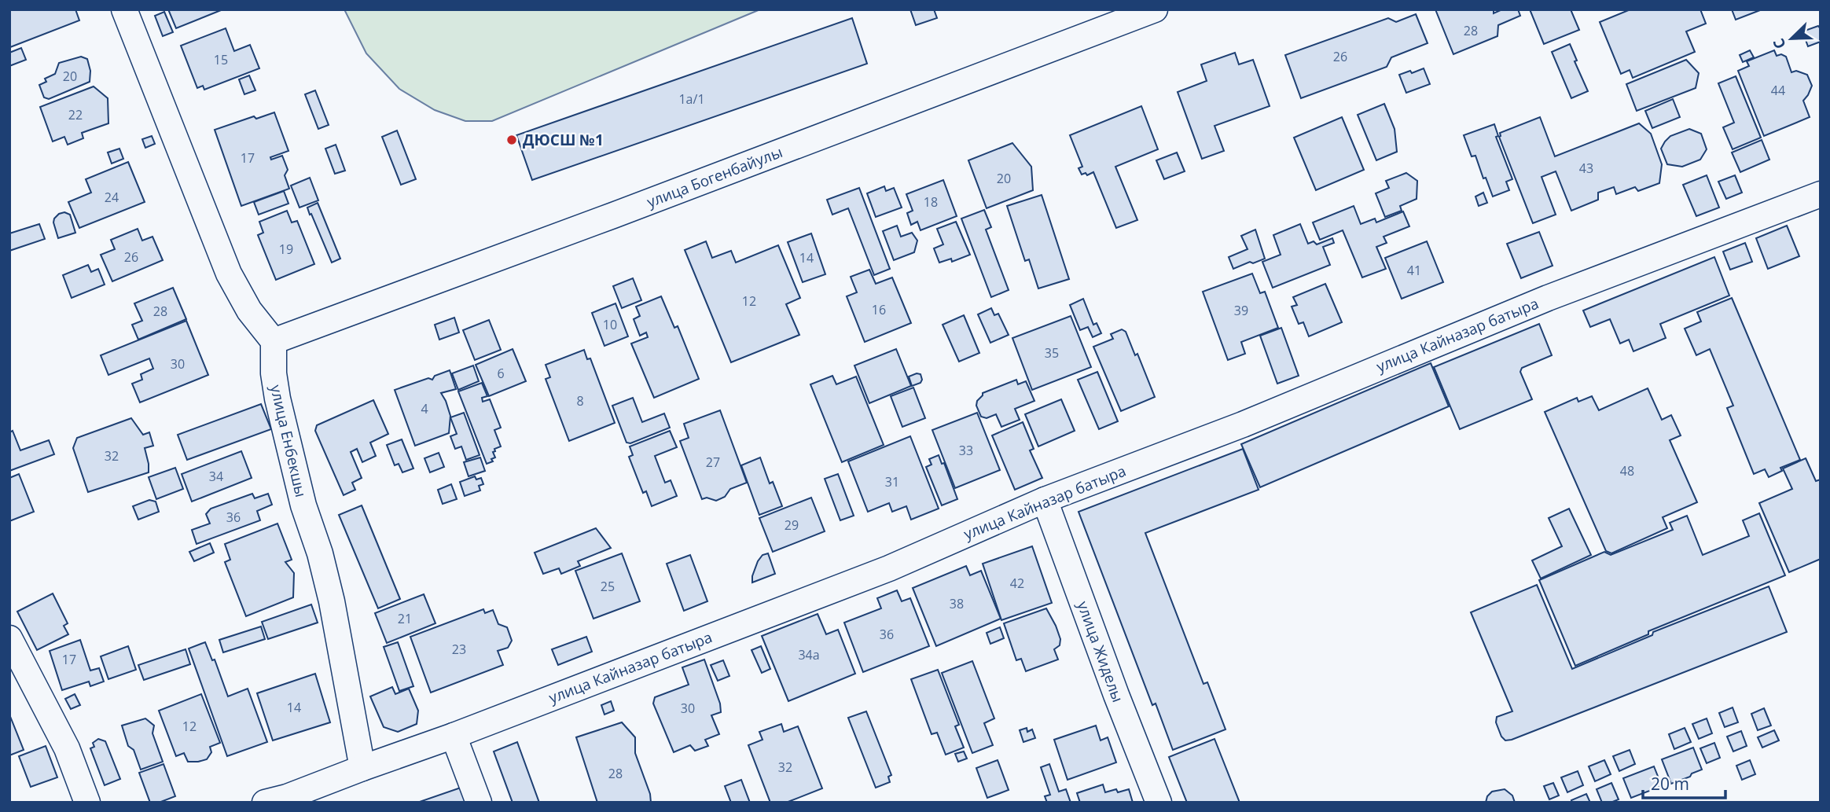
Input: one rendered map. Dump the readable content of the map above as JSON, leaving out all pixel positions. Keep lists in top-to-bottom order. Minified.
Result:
{"streets":{"street":["улица Богенбайулы","улица Кайназар батыра","улица Енбекшы","улица Жиделы"]},"crossings":[["улица Богенбайулы","улица Енбекшы"],["улица Кайназар батыра","улица Енбекшы"],["улица Кайназар батыра","улица Жиделы"]],"places":["ДЮСШ №1"],"house_numbers":["28","26","15","20","44","1а/1","22","17","43","20","24","18","19","26","14","41","12","16","39","28","10","35","30","6","8","4","33","32","27","48","34","31","36","29","42","25","38","21","36","23","34а","17","14","30","12","32","28"],"scale_bar":"20 m","north":"bottom left"}
